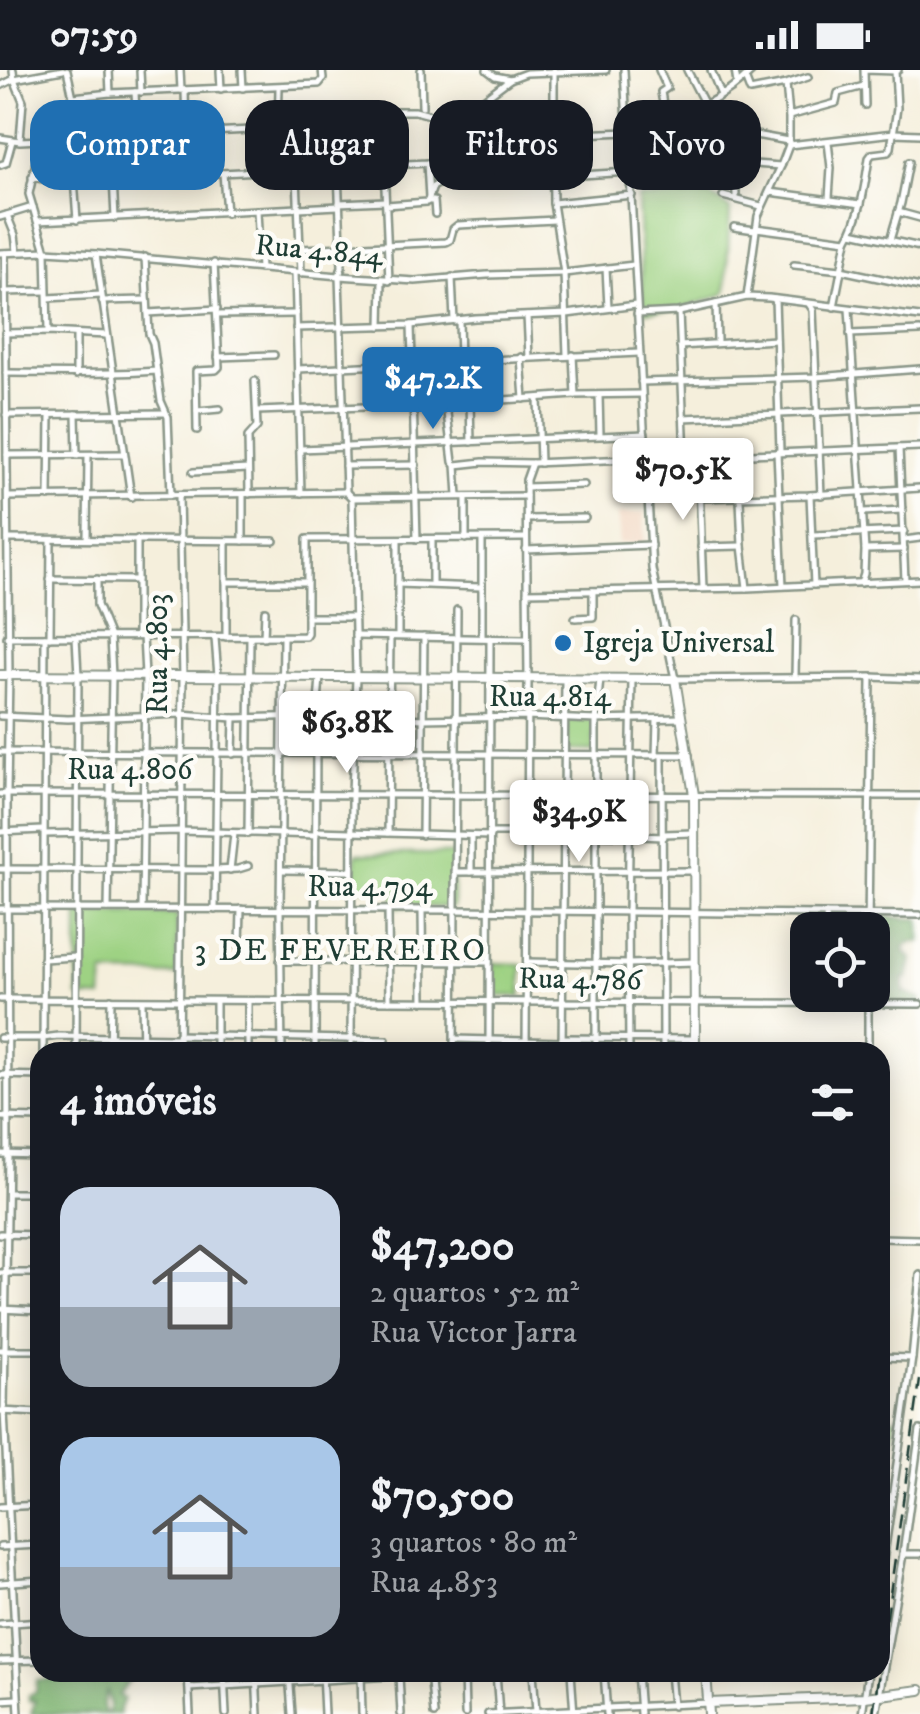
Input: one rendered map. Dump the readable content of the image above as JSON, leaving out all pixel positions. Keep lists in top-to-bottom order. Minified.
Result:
{"streets":{"street":["Rua 4.844","Rua 4.803","Rua 4.814","Rua 4.806","Rua 4.794","Rua 4.786"]},"crossings":[["Rua 4.803","Rua 4.814"],["Rua 4.803","Rua 4.806"],["Rua 4.803","Rua 4.794"],["Rua 4.803","Rua 4.786"]],"districts":["3 DE FEVEREIRO"],"places":["Igreja Universal"],"page":{"status":"07:59","chip":["Comprar","Alugar","Filtros","Novo"],"price":["$47.2K","$70.5K","$63.8K","$34.9K"],"heading":"4 imóveis","list":[{"name":"$47,200","note":"2 quartos · 52 m² · Rua Victor Jarra"},{"name":"$70,500","note":"3 quartos · 80 m² · Rua 4.853"}]}}
